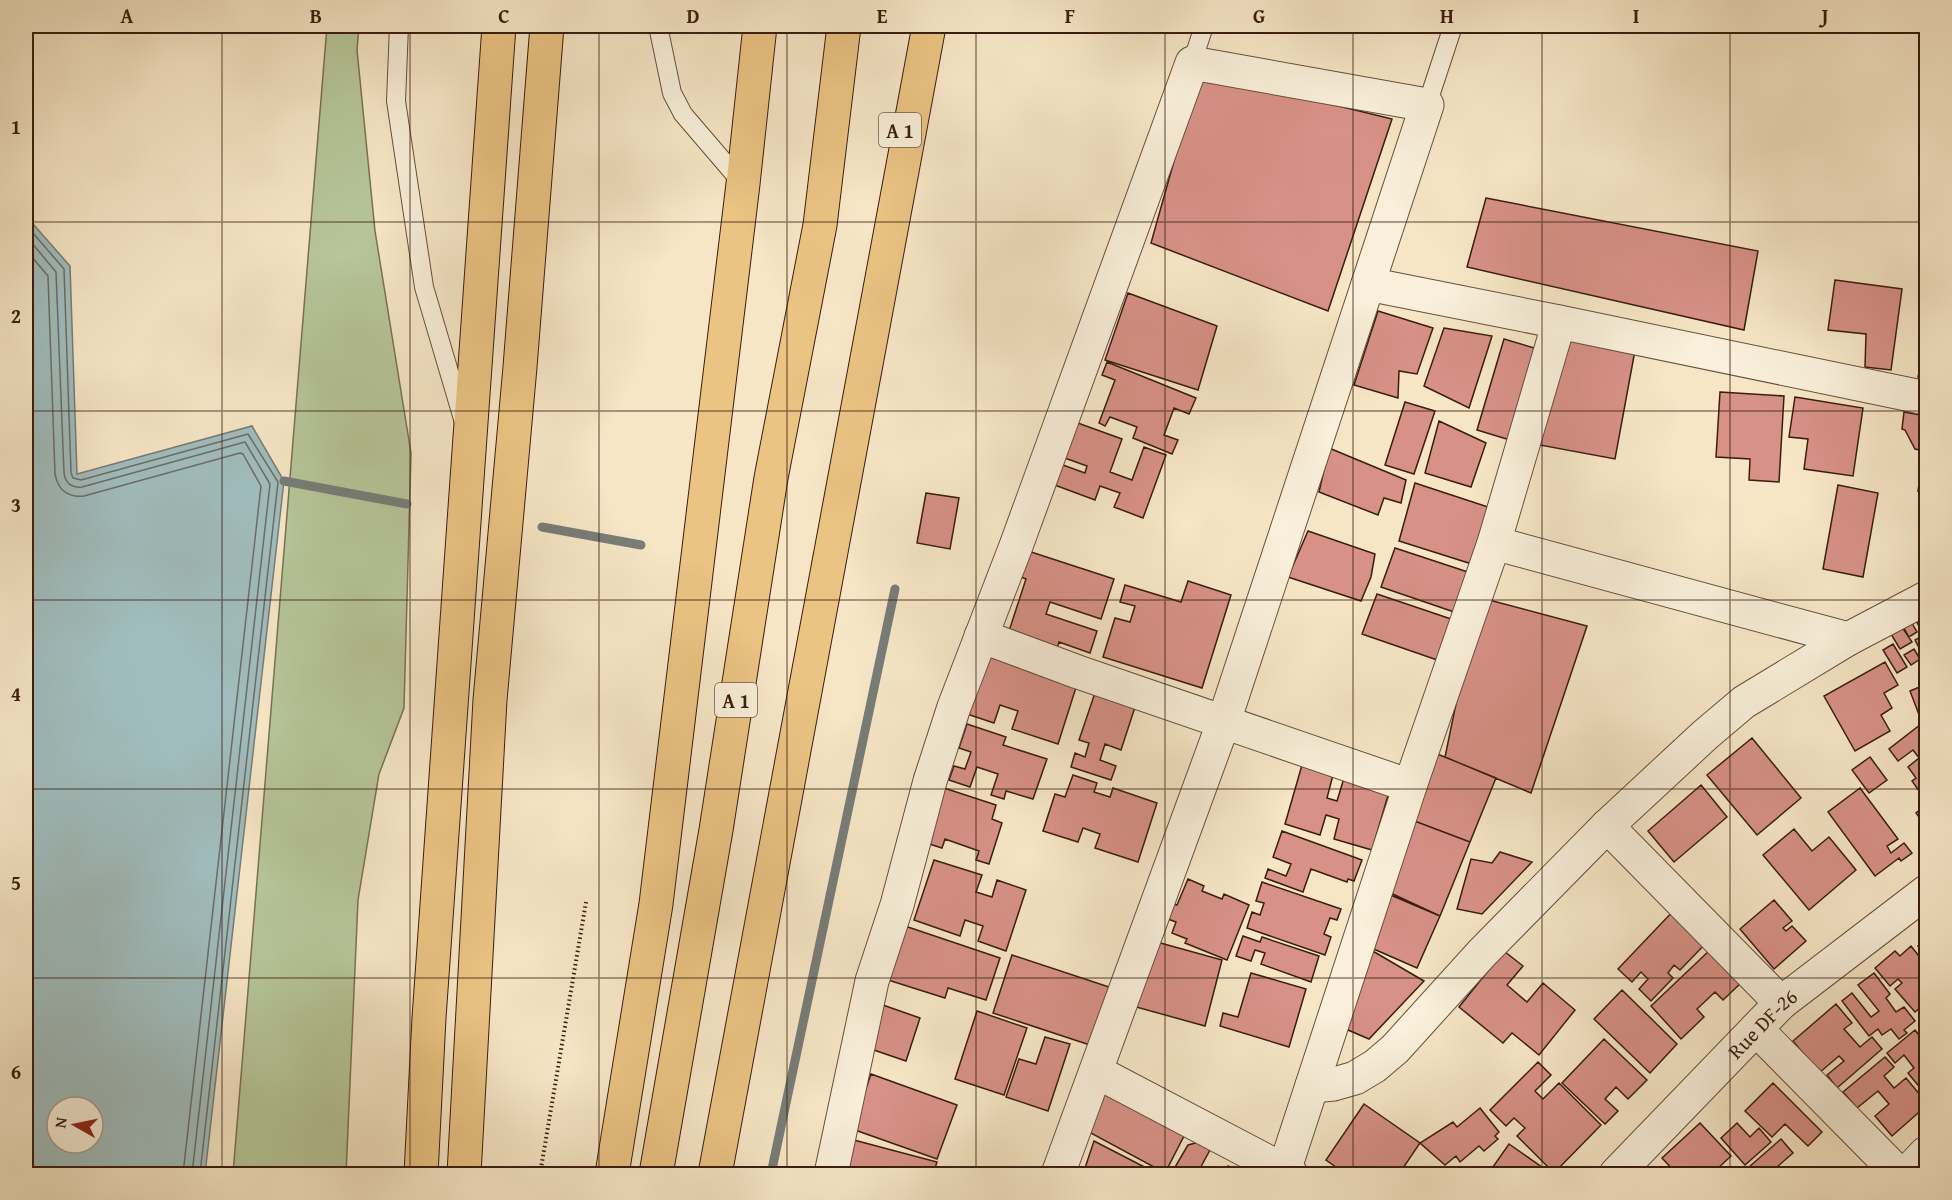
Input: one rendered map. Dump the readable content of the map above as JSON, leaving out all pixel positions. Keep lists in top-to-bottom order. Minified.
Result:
{"streets":{"highway":["A 1"],"street":["Rue DF-26"]},"north":"left","grid":{"columns":["A","B","C","D","E","F","G","H","I","J"],"rows":["1","2","3","4","5","6"]}}
